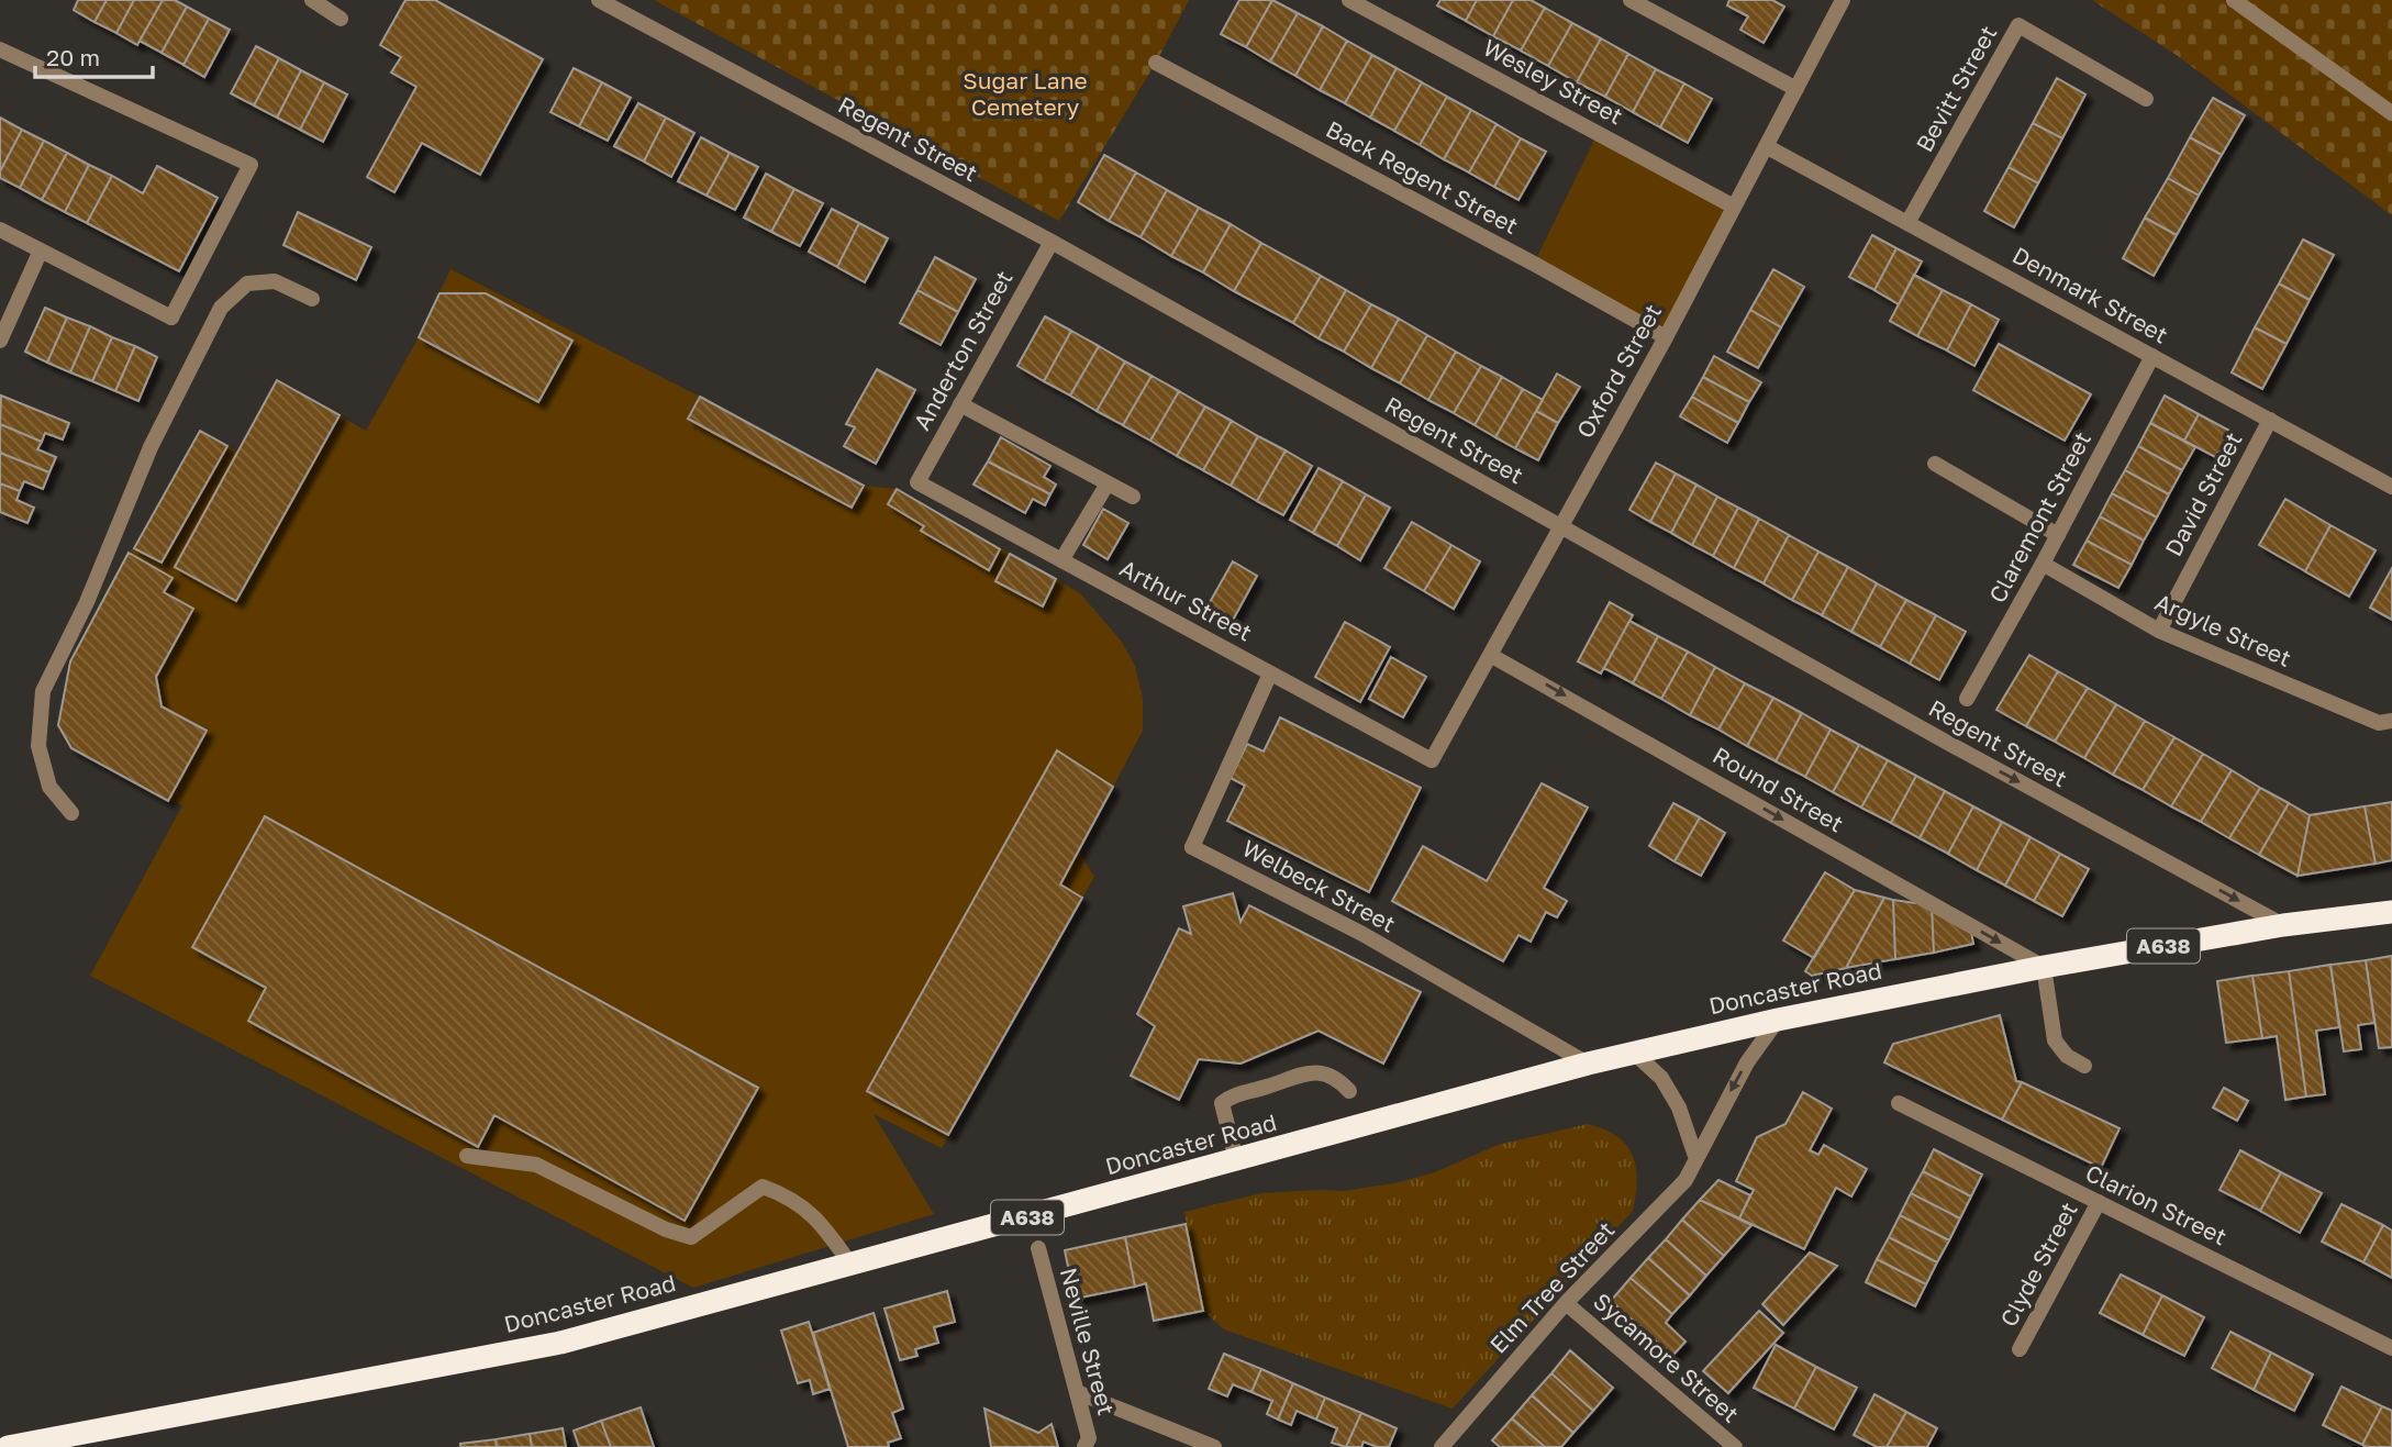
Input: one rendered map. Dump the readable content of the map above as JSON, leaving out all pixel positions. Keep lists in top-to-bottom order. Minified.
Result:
{"streets":{"highway":["A638","Doncaster Road"],"street":["Wesley Street","Bevitt Street","Regent Street","Back Regent Street","Denmark Street","Anderton Street","Oxford Street","David Street","Claremont Street","Arthur Street","Argyle Street","Round Street","Welbeck Street","Clarion Street","Clyde Street","Elm Tree Street","Neville Street","Sycamore Street"]},"crossings":[["Wesley Street","Oxford Street"],["Bevitt Street","Denmark Street"],["Regent Street","Anderton Street"],["Regent Street","Oxford Street"],["Regent Street","Doncaster Road"],["Back Regent Street","Oxford Street"],["Denmark Street","Oxford Street"],["Denmark Street","David Street"],["Denmark Street","Claremont Street"],["Anderton Street","Arthur Street"],["Oxford Street","Arthur Street"],["Oxford Street","Round Street"],["David Street","Argyle Street"],["Claremont Street","Argyle Street"],["Arthur Street","Welbeck Street"],["Round Street","Doncaster Road"],["Welbeck Street","Doncaster Road"],["Doncaster Road","Elm Tree Street"],["Clarion Street","Clyde Street"],["Elm Tree Street","Sycamore Street"]],"one_way":["Regent Street","Round Street"],"parks":["Sugar Lane Cemetery"],"scale_bar":"20 m"}
